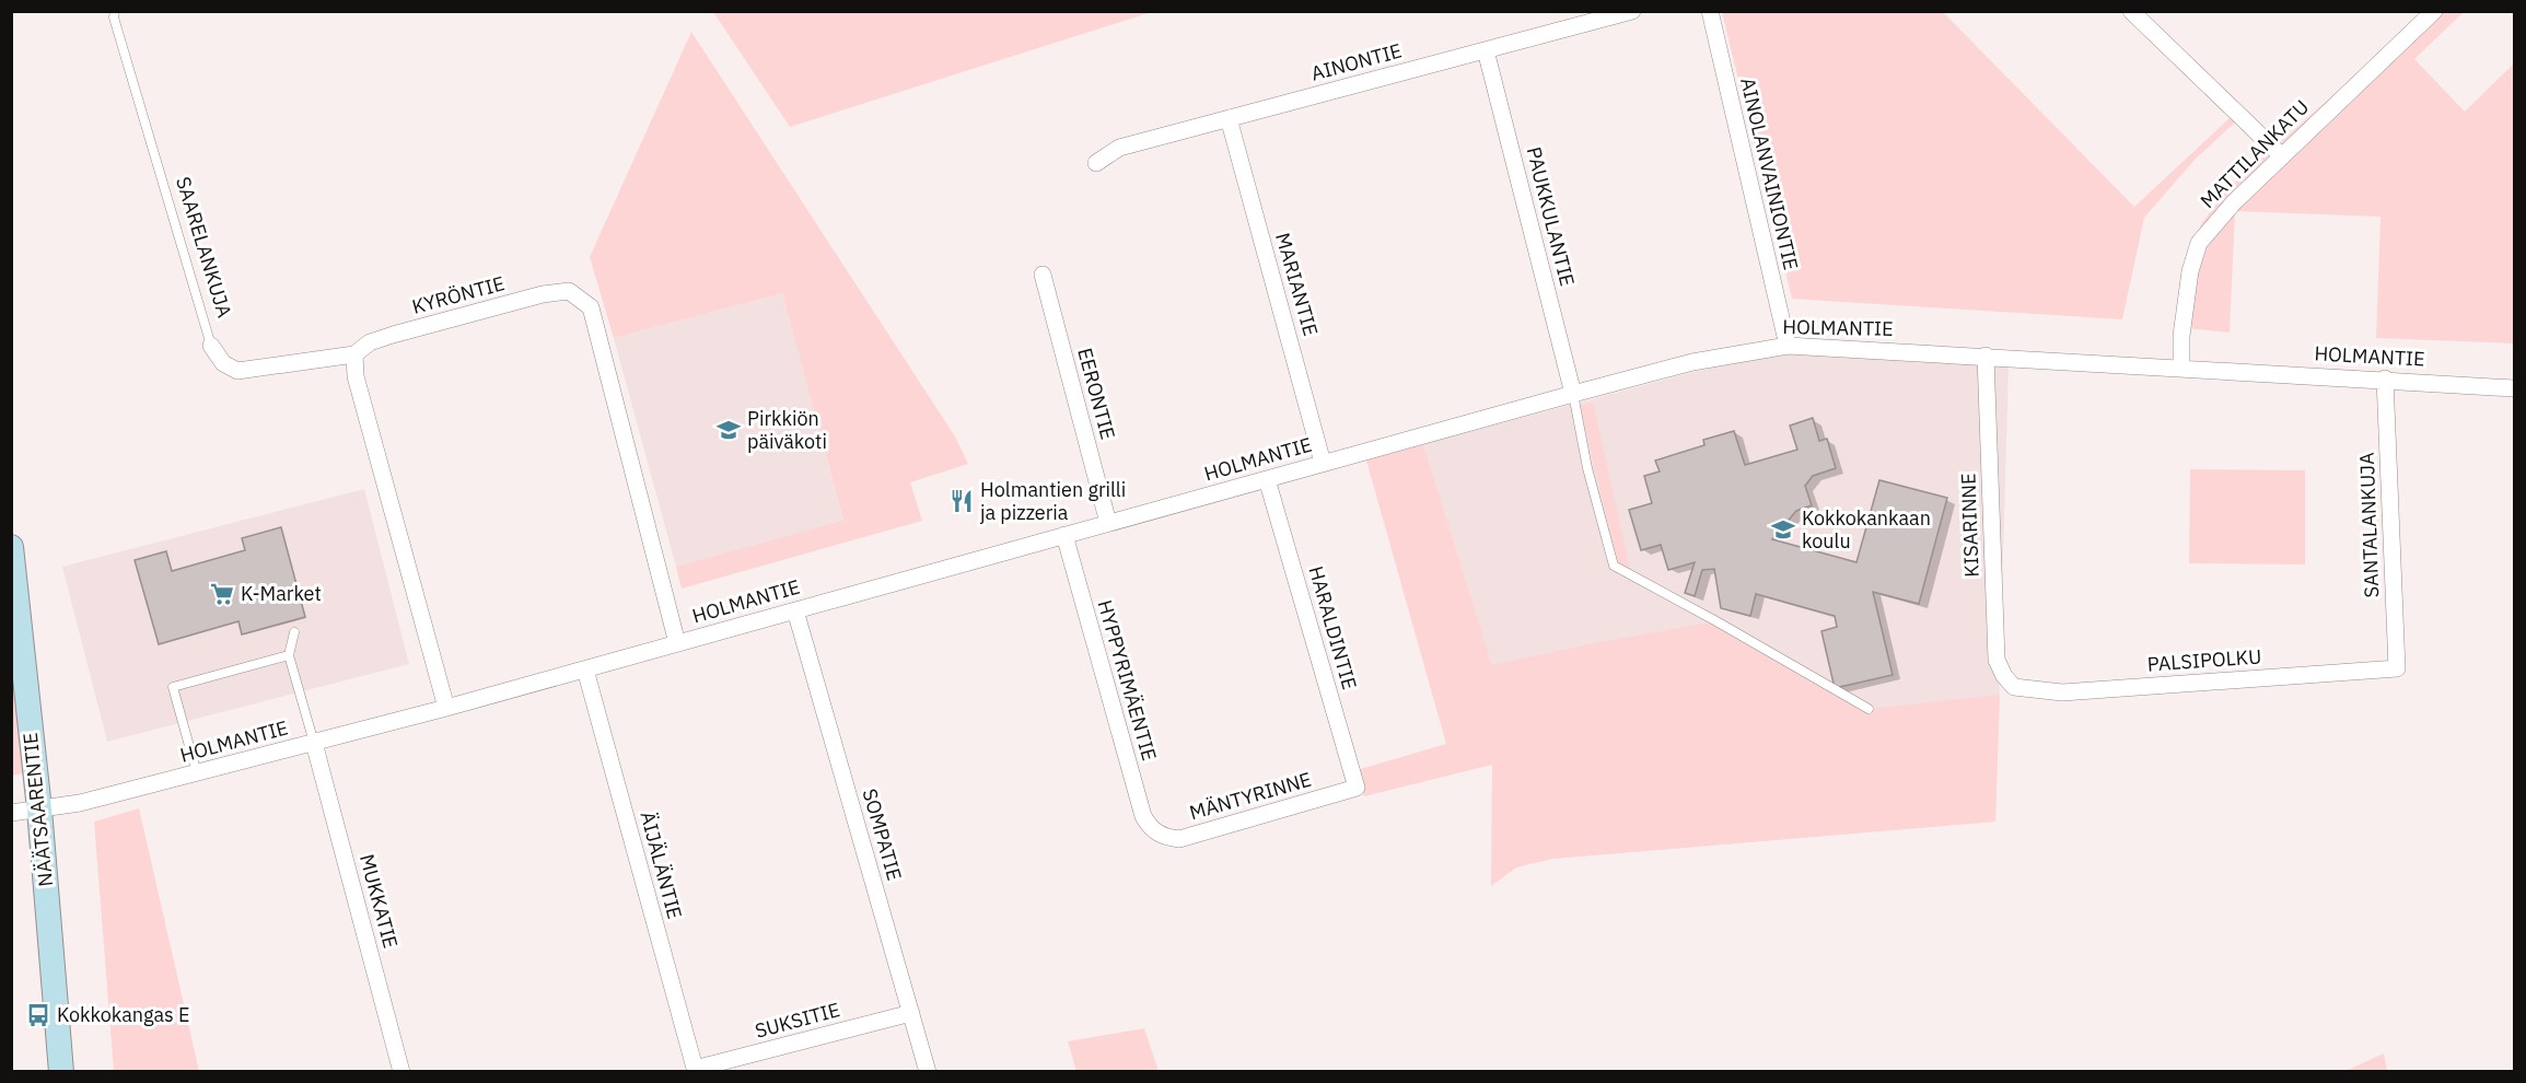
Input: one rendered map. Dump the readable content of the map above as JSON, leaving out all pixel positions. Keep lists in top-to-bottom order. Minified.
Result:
{"streets":{"street":["AINONTIE","MATTILANKATU","AINOLANVAINIONTIE","PAUKKULANTIE","SAARELANKUJA","MARIANTIE","KYRÖNTIE","HOLMANTIE","EERONTIE","KISARINNE","SANTALANKUJA","HARALDINTIE","PALSIPOLKU","HYPPYRIMÄENTIE","MÄNTYRINNE","NÄÄTSAARENTIE","SOMPATIE","ÄIJÄLÄNTIE","MUKKATIE","SUKSITIE"]},"crossings":[["AINONTIE","PAUKKULANTIE"],["AINONTIE","MARIANTIE"],["MATTILANKATU","HOLMANTIE"],["AINOLANVAINIONTIE","HOLMANTIE"],["PAUKKULANTIE","HOLMANTIE"],["SAARELANKUJA","KYRÖNTIE"],["MARIANTIE","HOLMANTIE"],["KYRÖNTIE","HOLMANTIE"],["HOLMANTIE","EERONTIE"],["HOLMANTIE","KISARINNE"],["HOLMANTIE","SANTALANKUJA"],["HOLMANTIE","HARALDINTIE"],["HOLMANTIE","HYPPYRIMÄENTIE"],["HOLMANTIE","NÄÄTSAARENTIE"],["HOLMANTIE","SOMPATIE"],["HOLMANTIE","ÄIJÄLÄNTIE"],["HOLMANTIE","MUKKATIE"],["KISARINNE","PALSIPOLKU"],["SANTALANKUJA","PALSIPOLKU"],["HARALDINTIE","MÄNTYRINNE"],["HYPPYRIMÄENTIE","MÄNTYRINNE"],["SOMPATIE","SUKSITIE"],["ÄIJÄLÄNTIE","SUKSITIE"]],"places":{"school or university":["Pirkkiön päiväkoti","Kokkokankaan koulu"],"restaurant":["Holmantien grilli ja pizzeria"],"supermarket":["K-Market"],"bus stop":["Kokkokangas E"]}}
